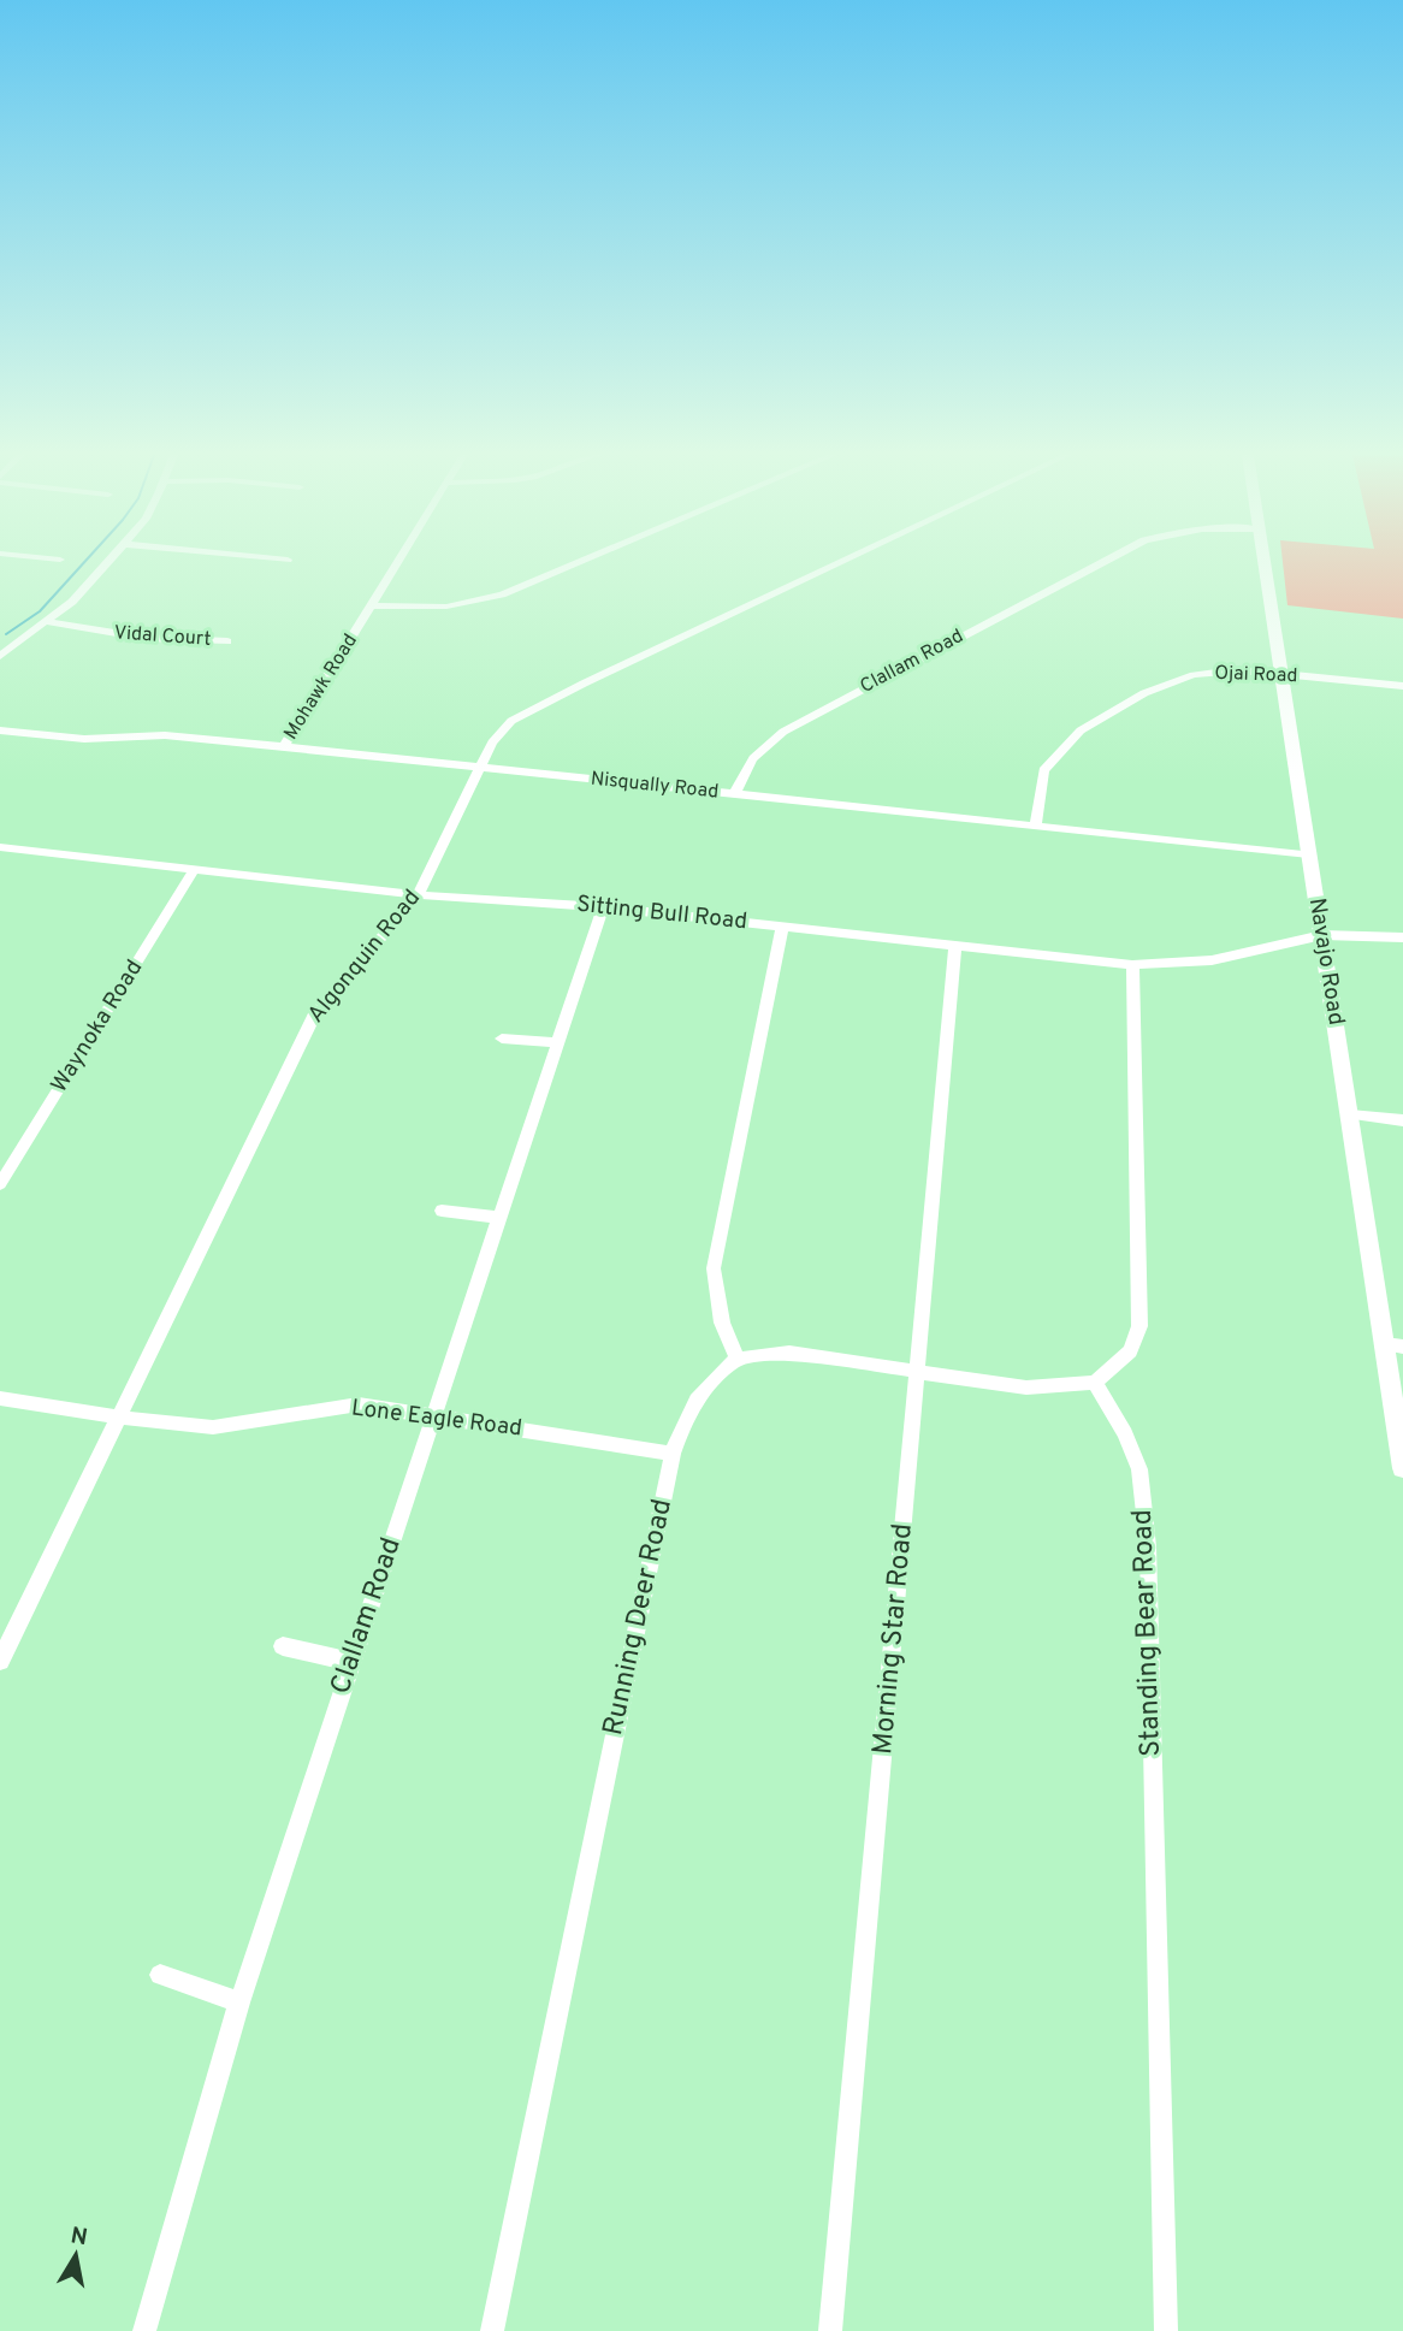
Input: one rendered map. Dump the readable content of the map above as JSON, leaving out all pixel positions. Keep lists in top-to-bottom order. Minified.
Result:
{"streets":{"main road":["Navajo Road"],"street":["Vidal Court","Clallam Road","Ojai Road","Mohawk Road","Nisqually Road","Sitting Bull Road","Algonquin Road","Waynoka Road","Lone Eagle Road","Running Deer Road","Standing Bear Road","Morning Star Road"]},"crossings":[["Clallam Road","Nisqually Road"],["Clallam Road","Sitting Bull Road"],["Clallam Road","Lone Eagle Road"],["Ojai Road","Nisqually Road"],["Ojai Road","Navajo Road"],["Mohawk Road","Nisqually Road"],["Nisqually Road","Algonquin Road"],["Nisqually Road","Navajo Road"],["Sitting Bull Road","Algonquin Road"],["Sitting Bull Road","Navajo Road"],["Sitting Bull Road","Waynoka Road"],["Sitting Bull Road","Morning Star Road"],["Algonquin Road","Lone Eagle Road"],["Lone Eagle Road","Running Deer Road"]],"north":"top"}
